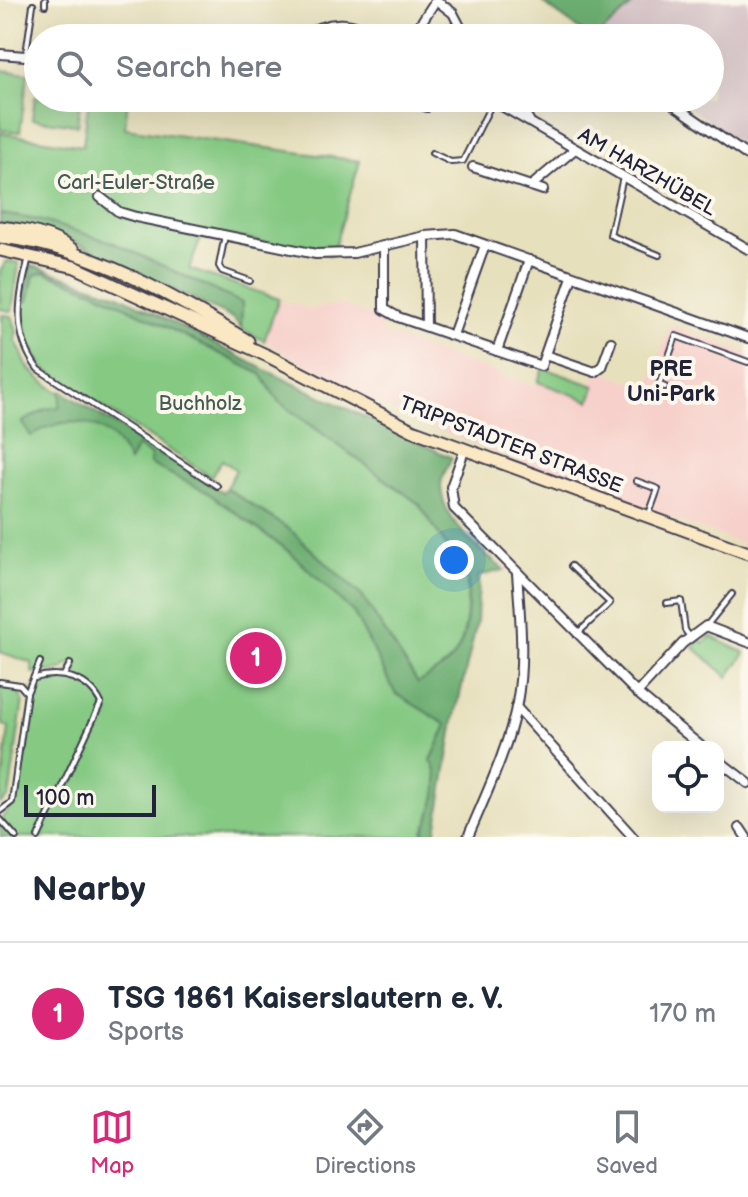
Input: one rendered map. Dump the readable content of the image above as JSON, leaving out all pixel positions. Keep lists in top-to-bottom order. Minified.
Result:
{"streets":{"main road":["TRIPPSTADTER STRASSE"],"street":["AM HARZHÜBEL"]},"districts":["PRE Uni-Park"],"parks":["Carl-Euler-Straße","Buchholz"],"scale_bar":"100 m","page":{"search":"Search here","pins":"1","scale":"100 m","heading":"Nearby","list":[{"mark":"1","name":"TSG 1861 Kaiserslautern e. V.","note":"Sports","value":"170 m"}],"nav":["Map","Directions","Saved"]}}
